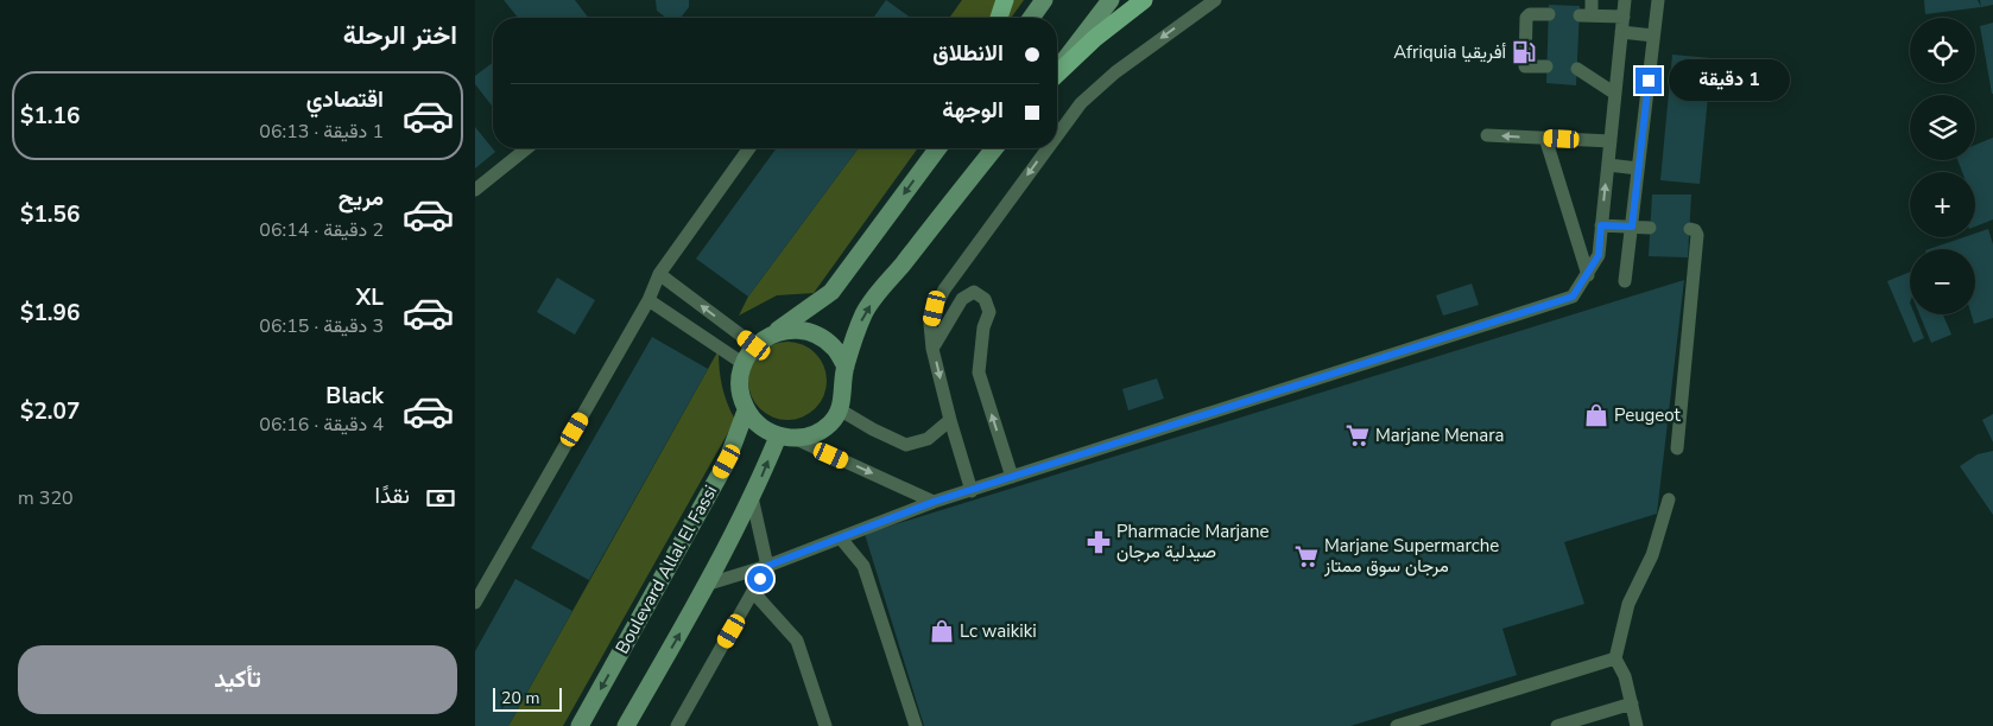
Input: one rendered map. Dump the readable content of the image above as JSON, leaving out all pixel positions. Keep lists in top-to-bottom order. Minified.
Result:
{"streets":{"main road":["Boulevard Allal El Fassi"]},"places":{"fuel station":["Afriquia أفريقيا"],"shop":["Peugeot","Lc waikiki"],"supermarket":["Marjane Menara","Marjane Supermarche مرجان سوق ممتاز"],"pharmacy":["Pharmacie Marjane صيدلية مرجان"]},"scale_bar":"20 m","page":{"heading":"اختر الرحلة","map_buttons":["+","−"],"banner":["الانطلاق","الوجهة"],"bubble":"1 دقيقة","list":[{"name":"اقتصادي","note":"1 دقيقة · 06:13","value":"$1.16"},{"name":"مريح","note":"2 دقيقة · 06:14","value":"$1.56"},{"name":"XL","note":"3 دقيقة · 06:15","value":"$1.96"},{"name":"Black","note":"4 دقيقة · 06:16","value":"$2.07"}],"pay":["نقدًا","320 m"],"buttons":"تأكيد","scale":"20 m"}}
